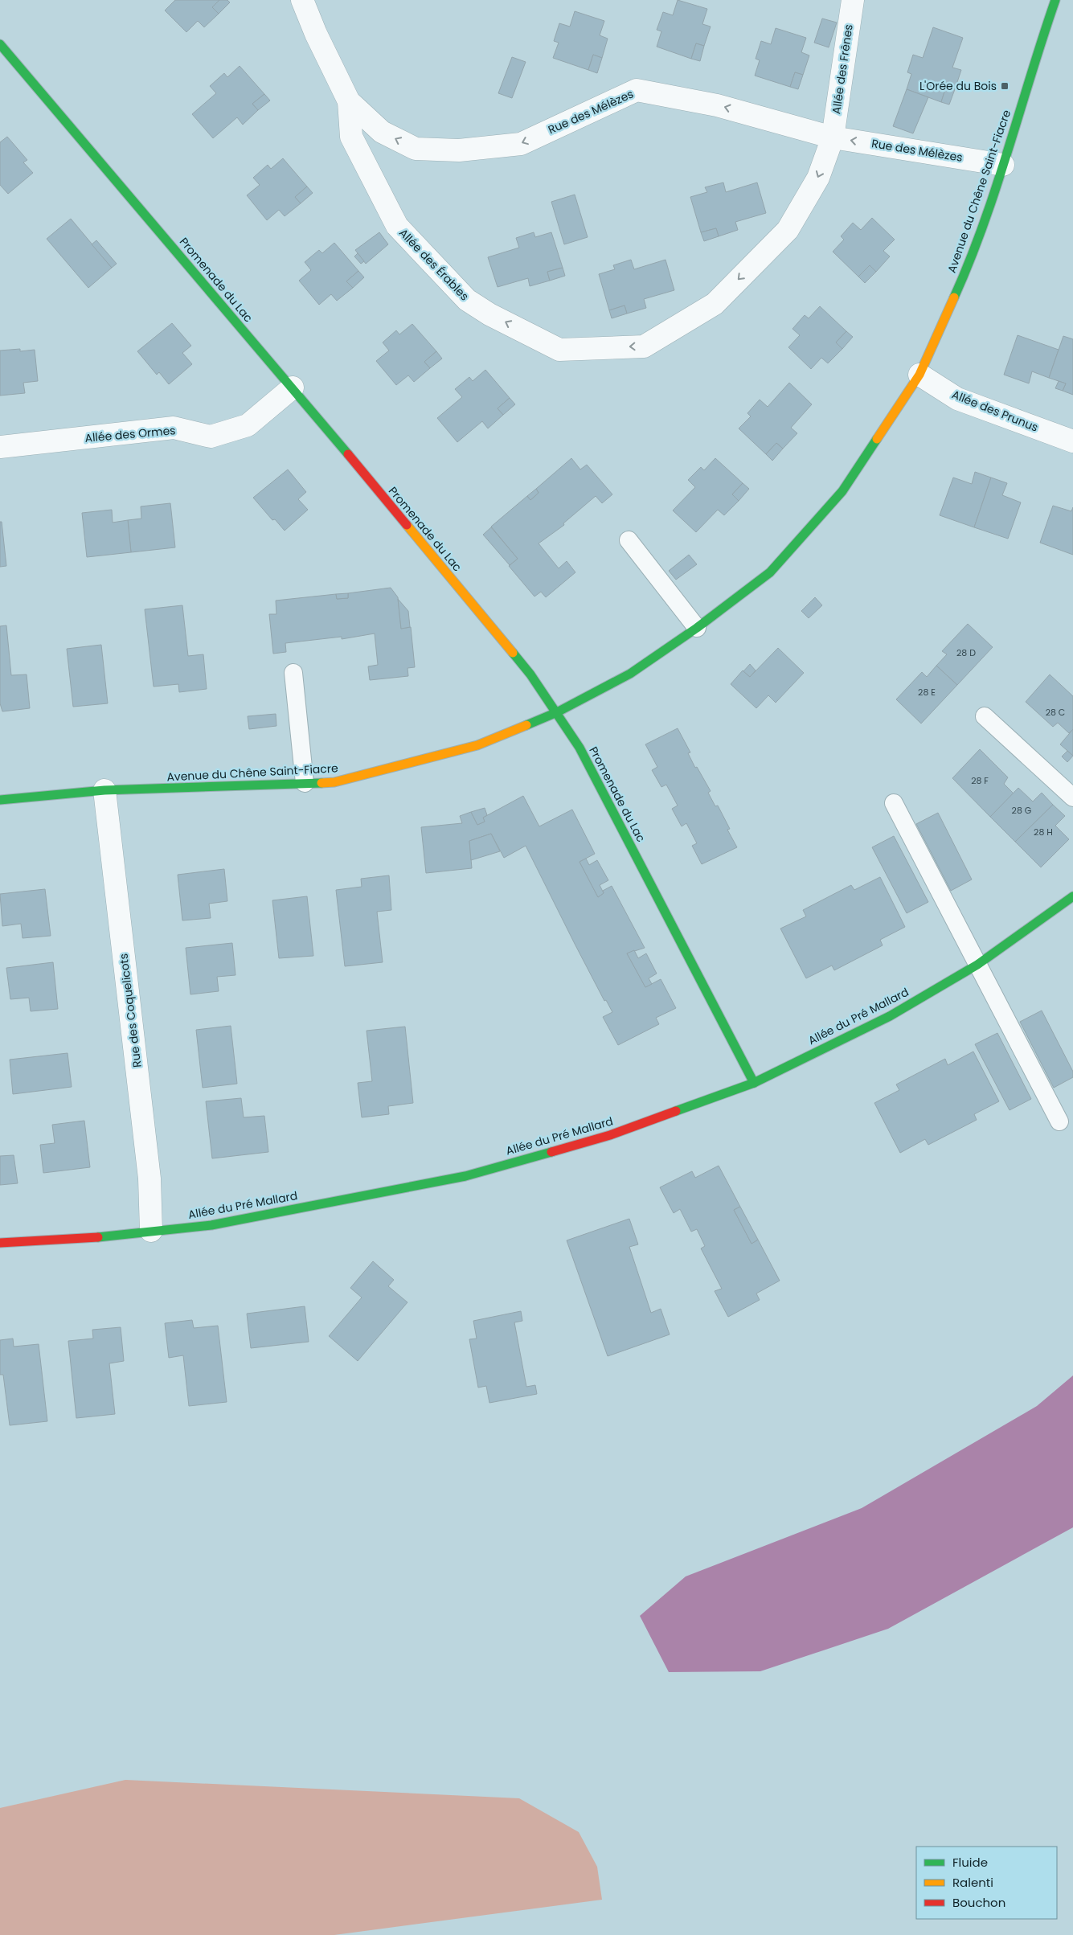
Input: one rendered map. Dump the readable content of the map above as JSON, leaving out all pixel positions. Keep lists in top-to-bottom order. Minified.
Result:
{"streets":{"street":["Allée des Frênes","Rue des Mélèzes","Avenue du Chêne Saint-Fiacre","Allée des Érables","Promenade du Lac","Allée des Prunus","Allée des Ormes","Rue des Coquelicots","Allée du Pré Mallard"]},"crossings":[["Allée des Frênes","Rue des Mélèzes"],["Allée des Frênes","Allée des Érables"],["Rue des Mélèzes","Avenue du Chêne Saint-Fiacre"],["Rue des Mélèzes","Allée des Érables"],["Avenue du Chêne Saint-Fiacre","Promenade du Lac"],["Avenue du Chêne Saint-Fiacre","Allée des Prunus"],["Avenue du Chêne Saint-Fiacre","Rue des Coquelicots"],["Promenade du Lac","Allée des Ormes"],["Promenade du Lac","Allée du Pré Mallard"],["Rue des Coquelicots","Allée du Pré Mallard"]],"one_way":["Rue des Mélèzes"],"places":{"transit":["L'Orée du Bois"]},"house_numbers":["28 D","28 E","28 C","28 F","28 G","28 H"],"legend":["Fluide","Ralenti","Bouchon"]}
